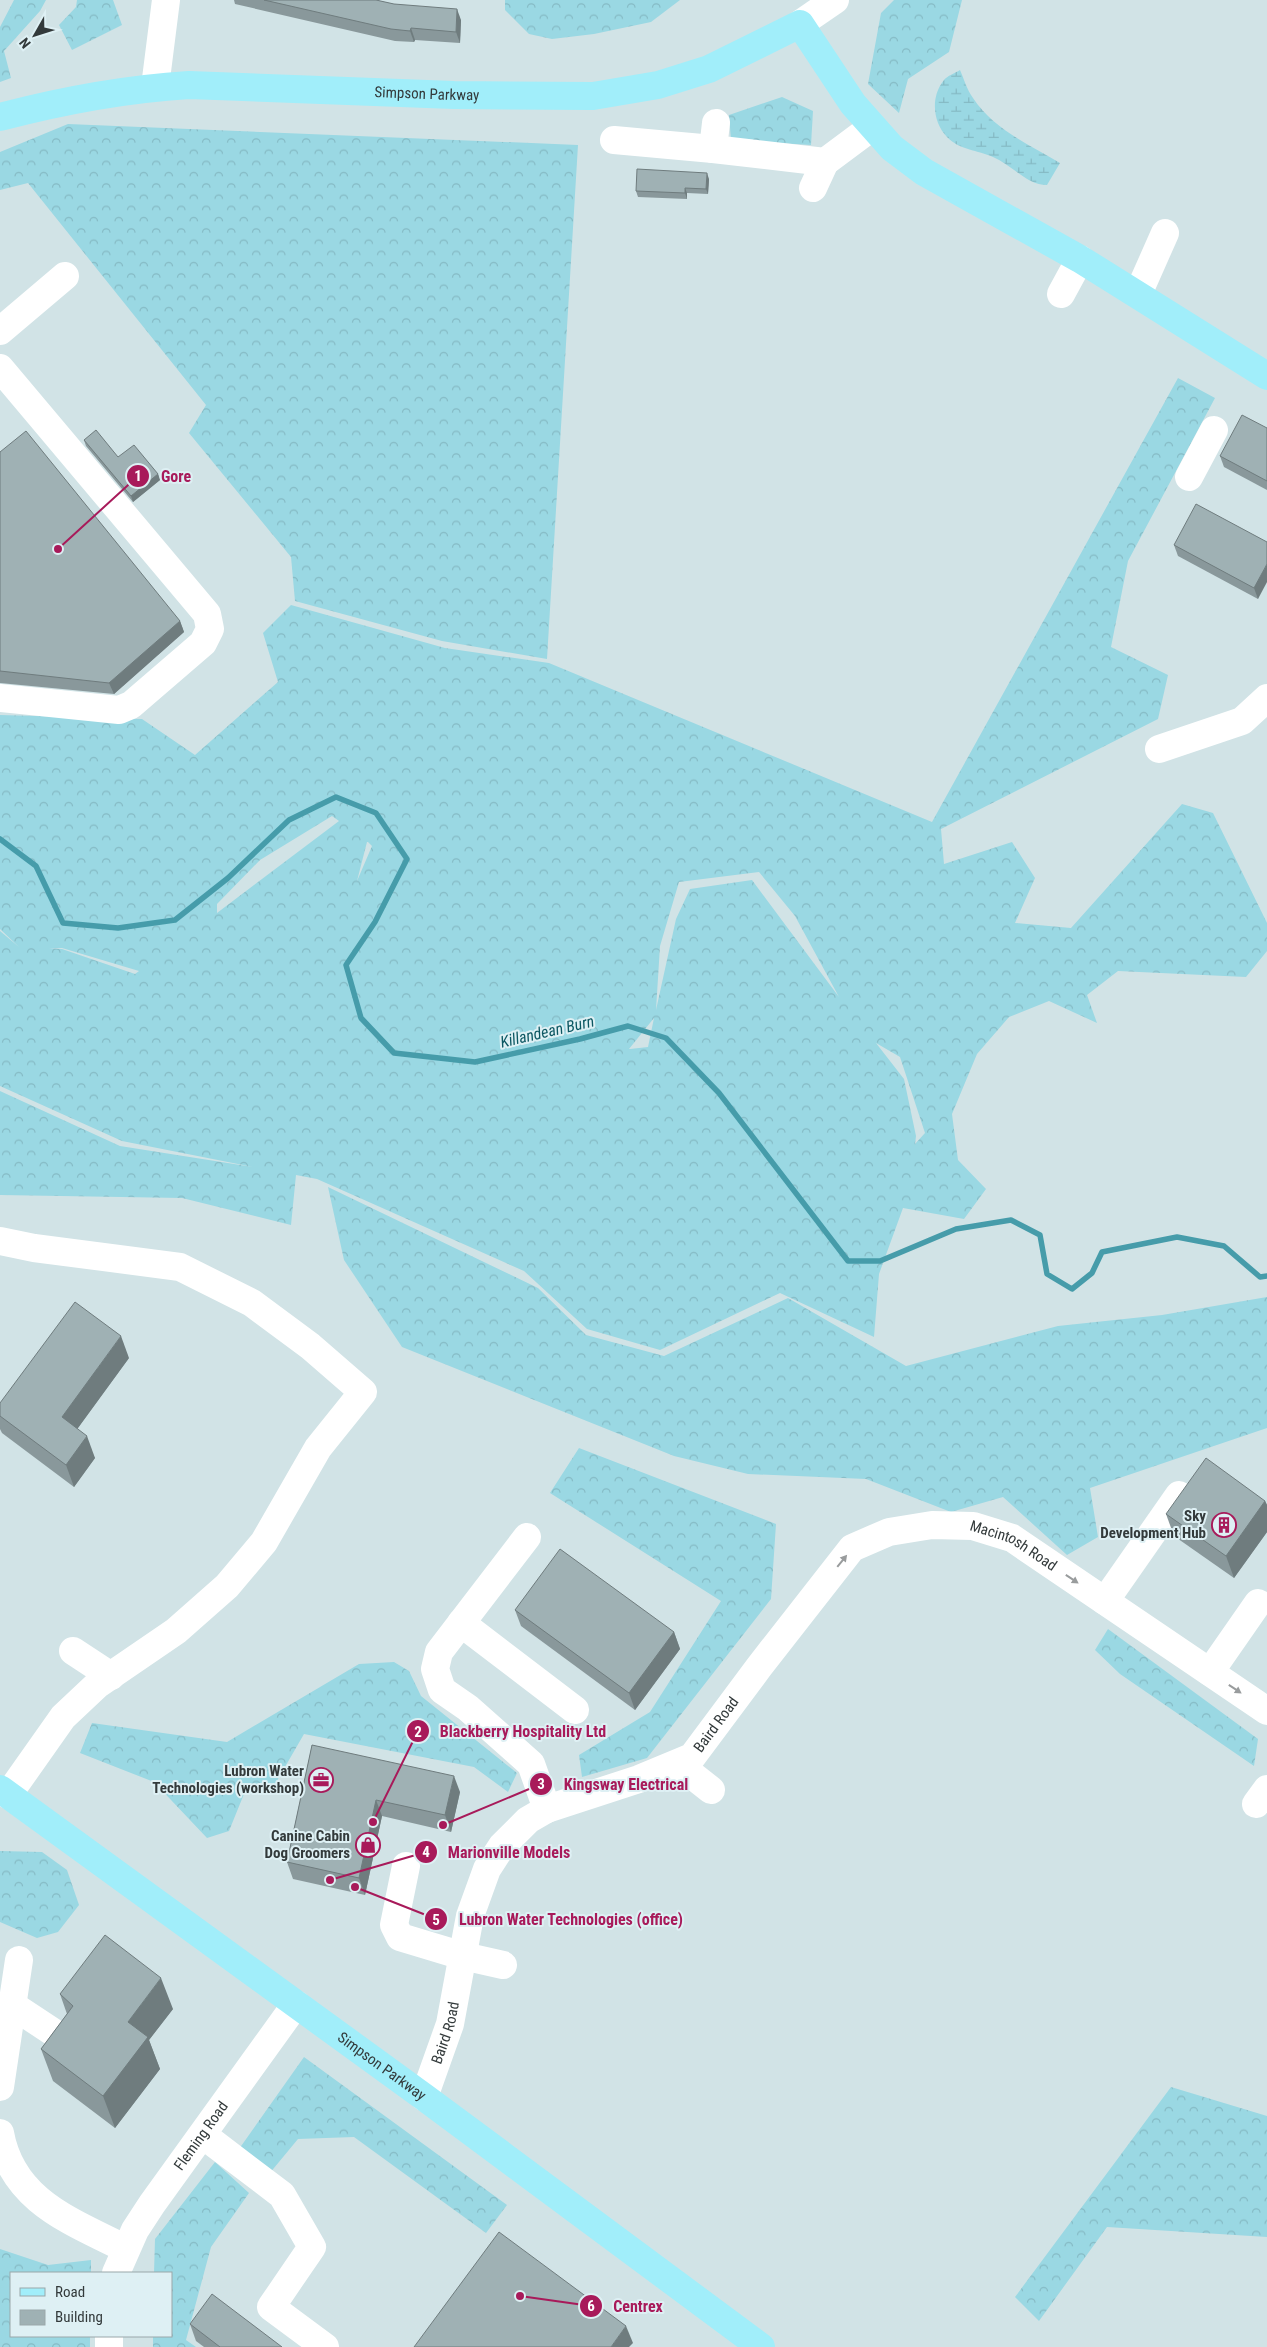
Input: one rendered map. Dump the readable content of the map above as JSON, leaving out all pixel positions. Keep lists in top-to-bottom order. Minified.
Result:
{"streets":{"main road":["Simpson Parkway"],"street":["Macintosh Road","Baird Road","Fleming Road"]},"crossings":[["Simpson Parkway","Baird Road"],["Simpson Parkway","Fleming Road"],["Macintosh Road","Baird Road"]],"one_way":["Macintosh Road"],"water":["Killandean Burn"],"places":{"other":["Gore","Blackberry Hospitality Ltd","Kingsway Electrical","Marionville Models","Lubron Water Technologies (office)","Centrex"],"building":["Sky Development Hub"],"office":["Lubron Water Technologies (workshop)"],"shop":["Canine Cabin Dog Groomers"]},"legend":["Road","Building"],"north":"bottom left"}
